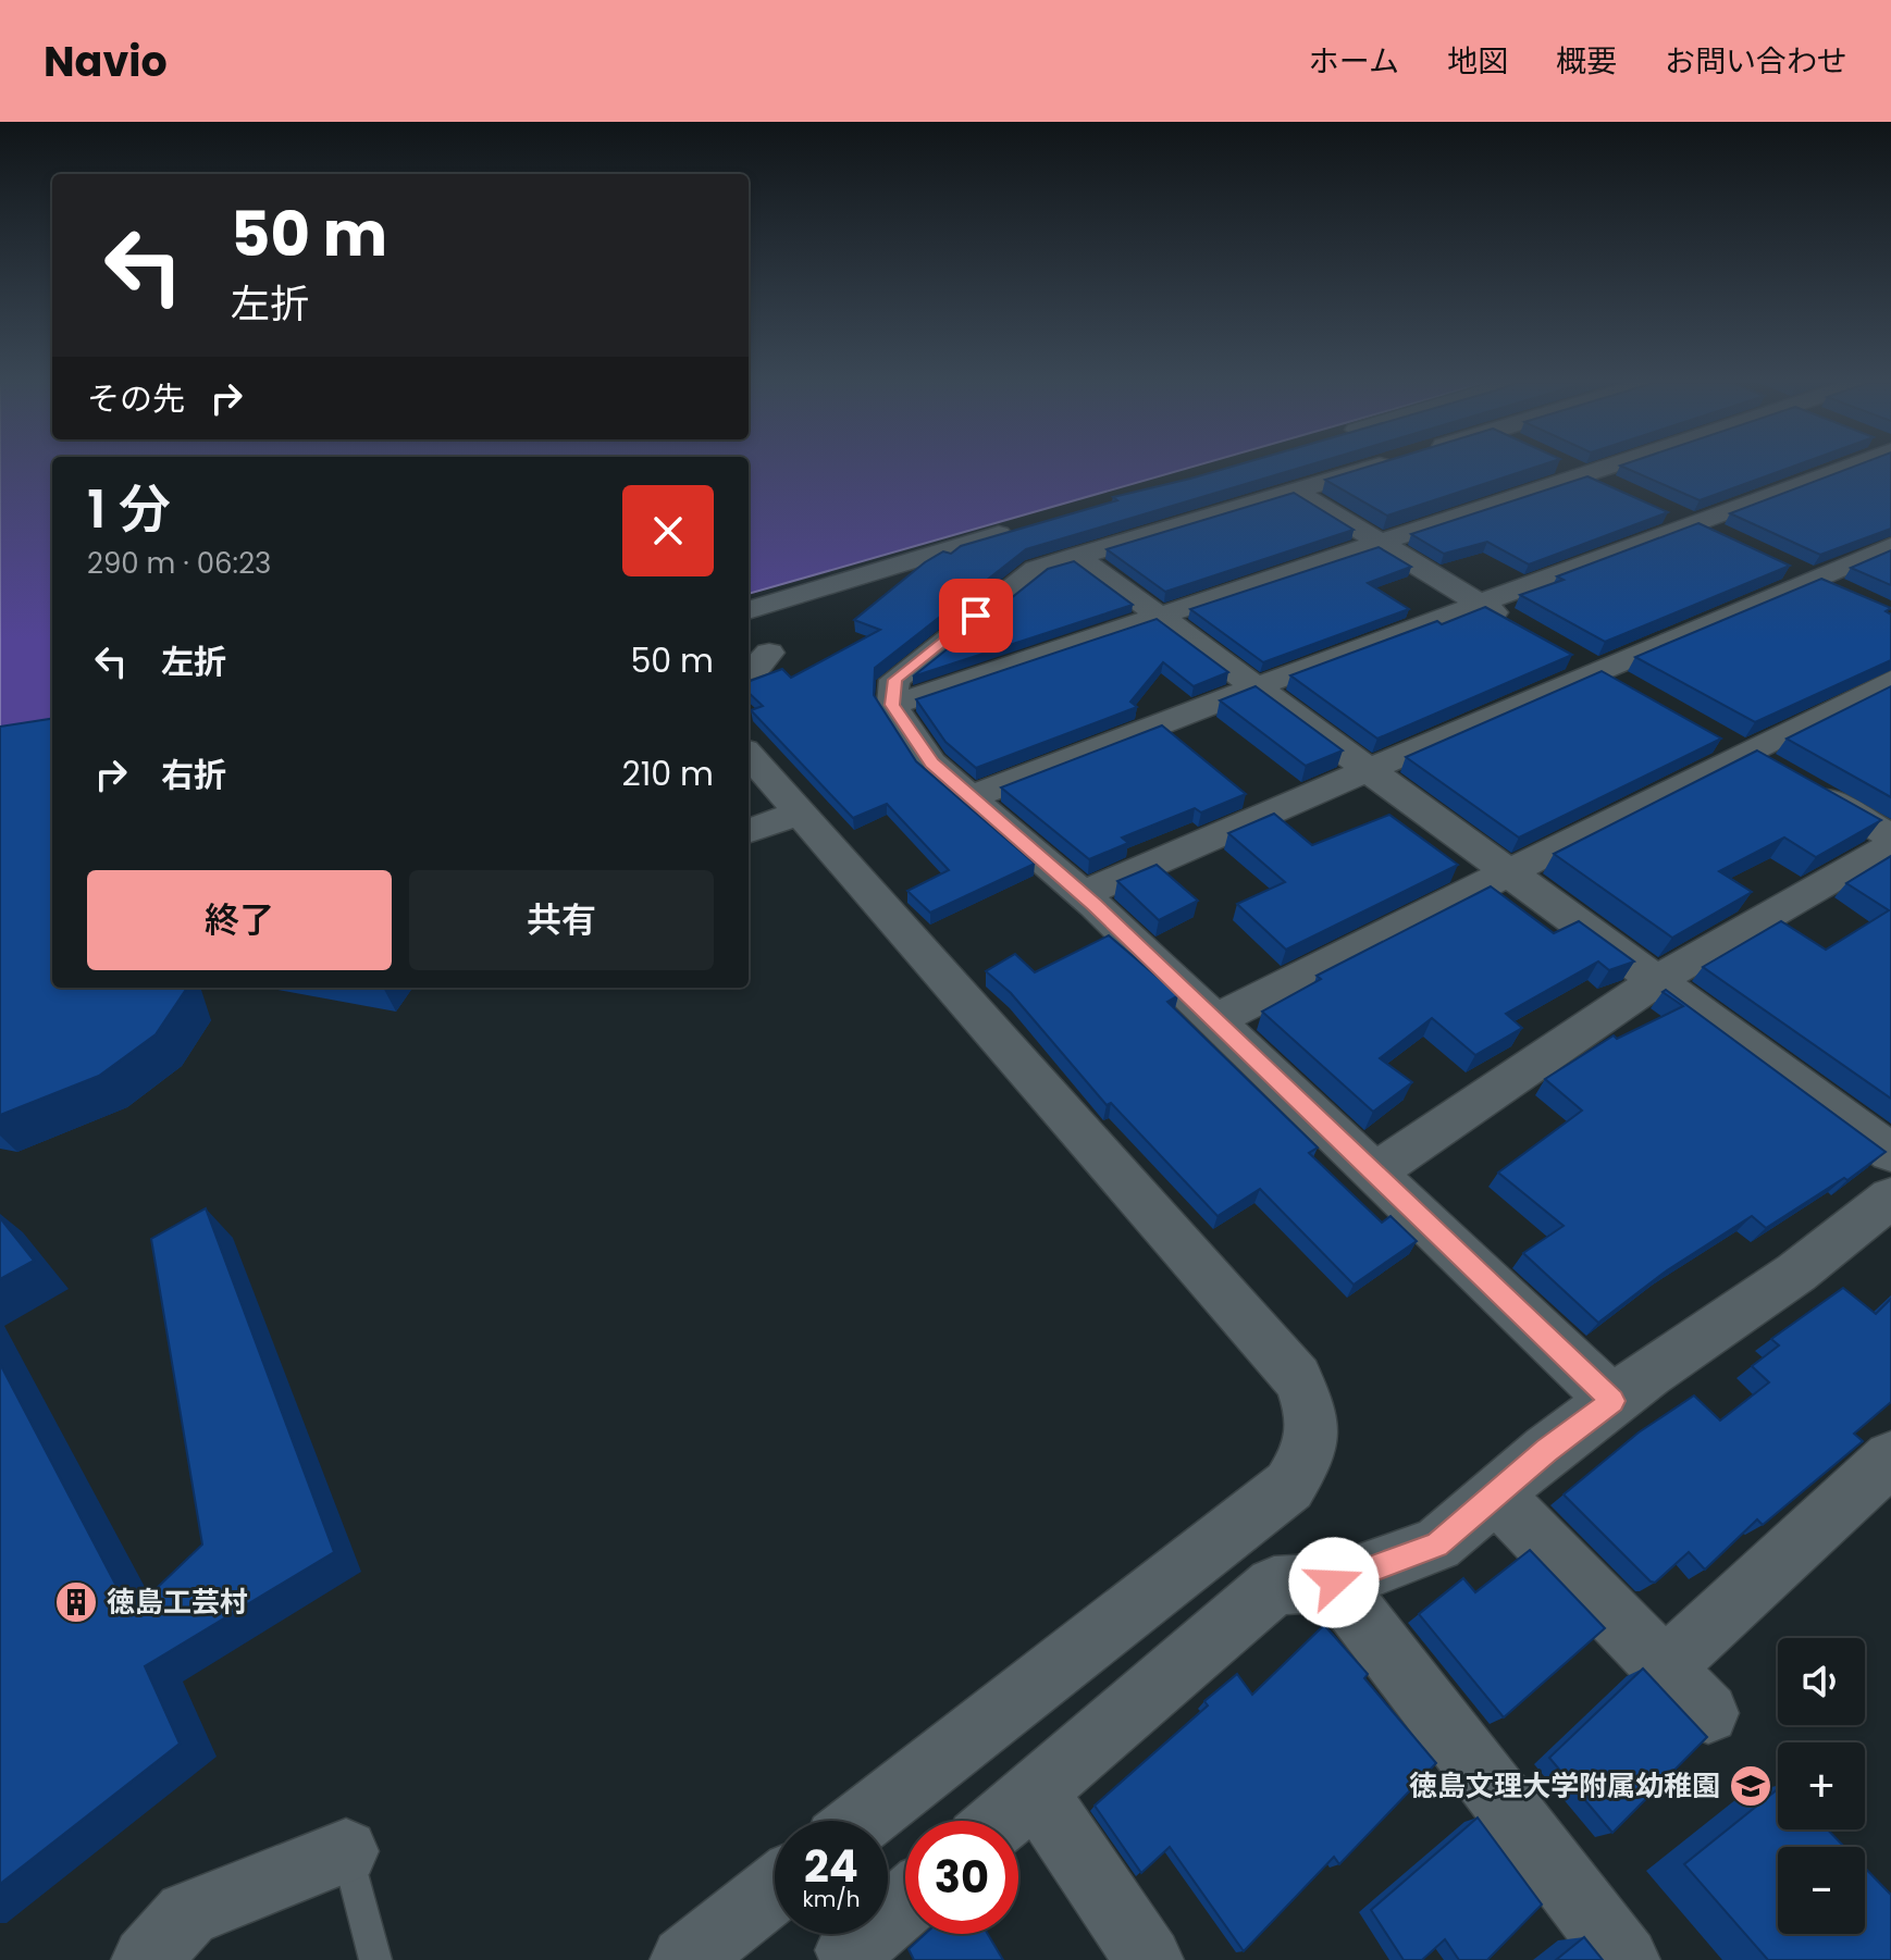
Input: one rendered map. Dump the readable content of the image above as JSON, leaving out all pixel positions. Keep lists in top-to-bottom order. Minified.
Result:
{"places":{"building":["徳島工芸村"],"school or university":["徳島文理大学附属幼稚園"]},"page":{"header":"Navio","nav":["ホーム","地図","概要","お問い合わせ"],"turn":["50 m","左折"],"then":"その先","heading":["1 分","290 m · 06:23"],"list":[{"name":"左折","value":"50 m"},{"name":"右折","value":"210 m"}],"buttons":["終了","共有"],"map_buttons":["+","−"],"speed":"24 km/h","limit":"30"}}
